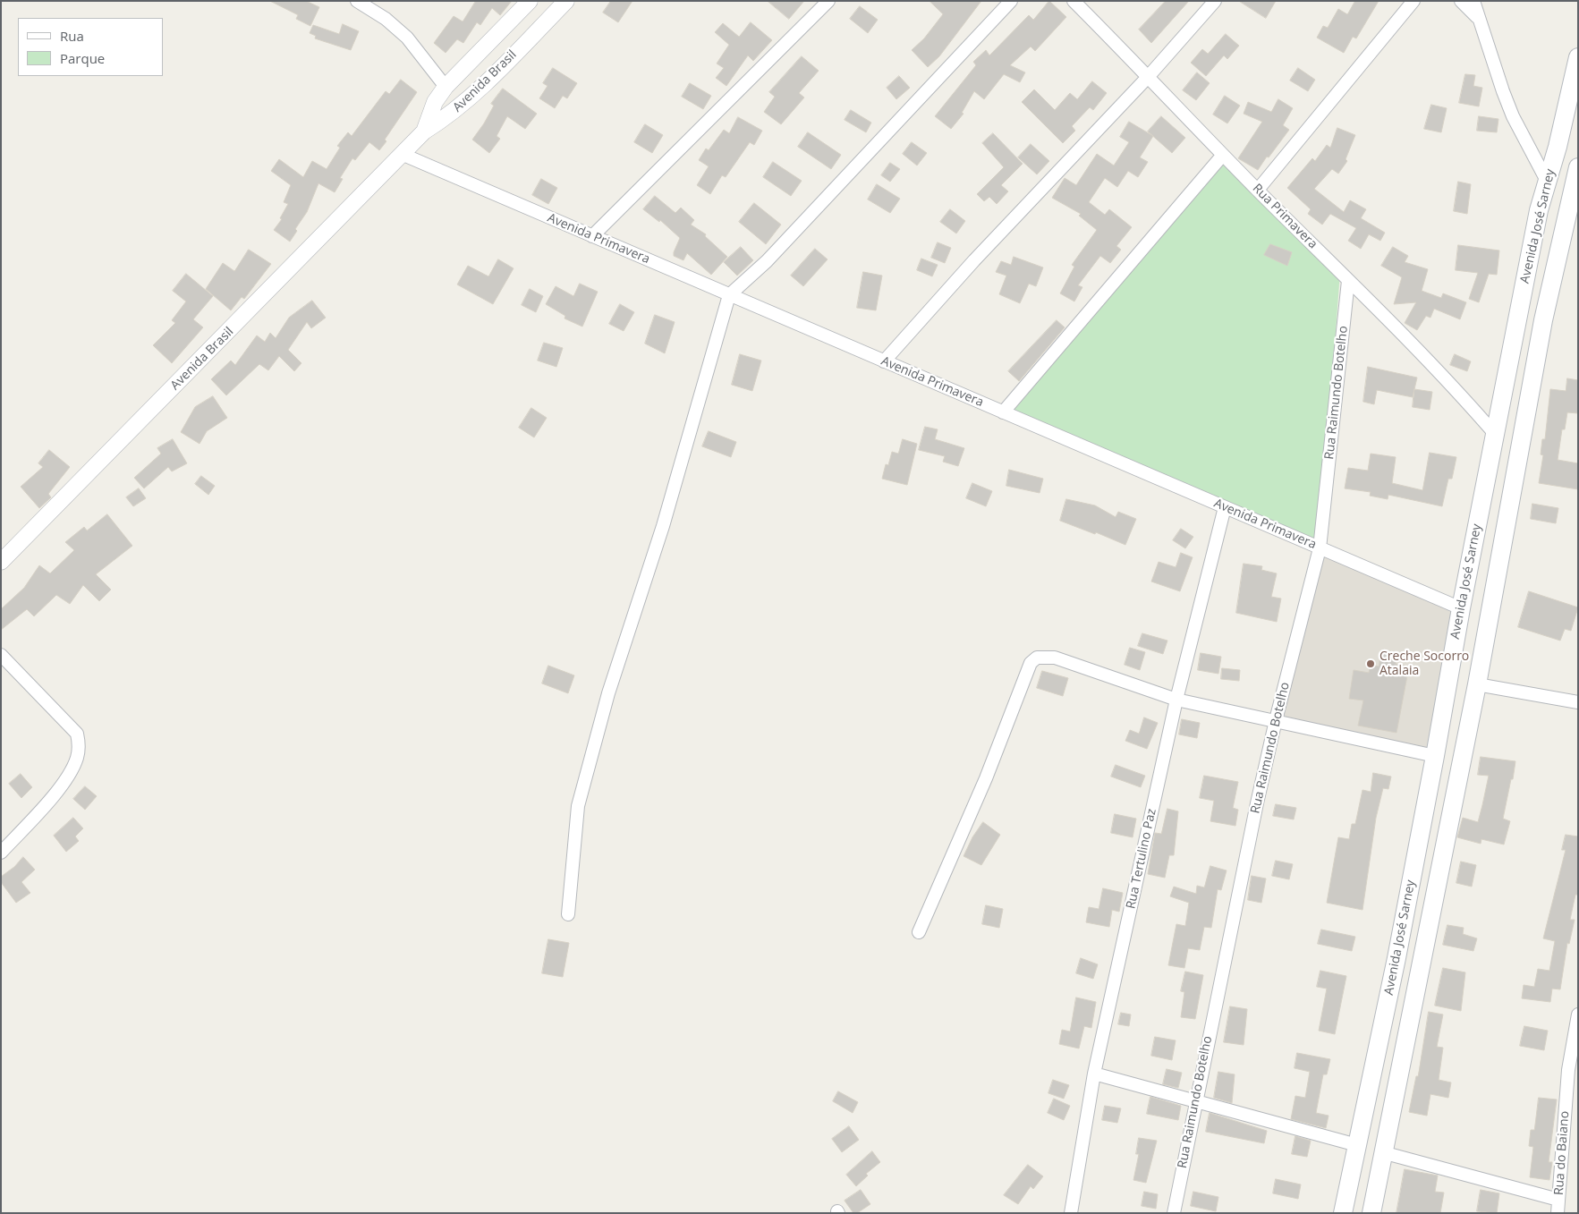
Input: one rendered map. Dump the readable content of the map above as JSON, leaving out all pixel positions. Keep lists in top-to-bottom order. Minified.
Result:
{"streets":{"main road":["Avenida José Sarney"],"street":["Avenida Brasil","Rua Primavera","Avenida Primavera","Rua Raimundo Botelho","Rua Tertulino Paz","Rua do Baiano"]},"crossings":[["Avenida Brasil","Avenida Primavera"],["Rua Primavera","Avenida José Sarney"],["Rua Primavera","Rua Raimundo Botelho"],["Avenida José Sarney","Avenida Primavera"],["Avenida Primavera","Rua Raimundo Botelho"],["Avenida Primavera","Rua Tertulino Paz"]],"places":["Creche Socorro Atalaia"],"legend":["Rua","Parque"]}
